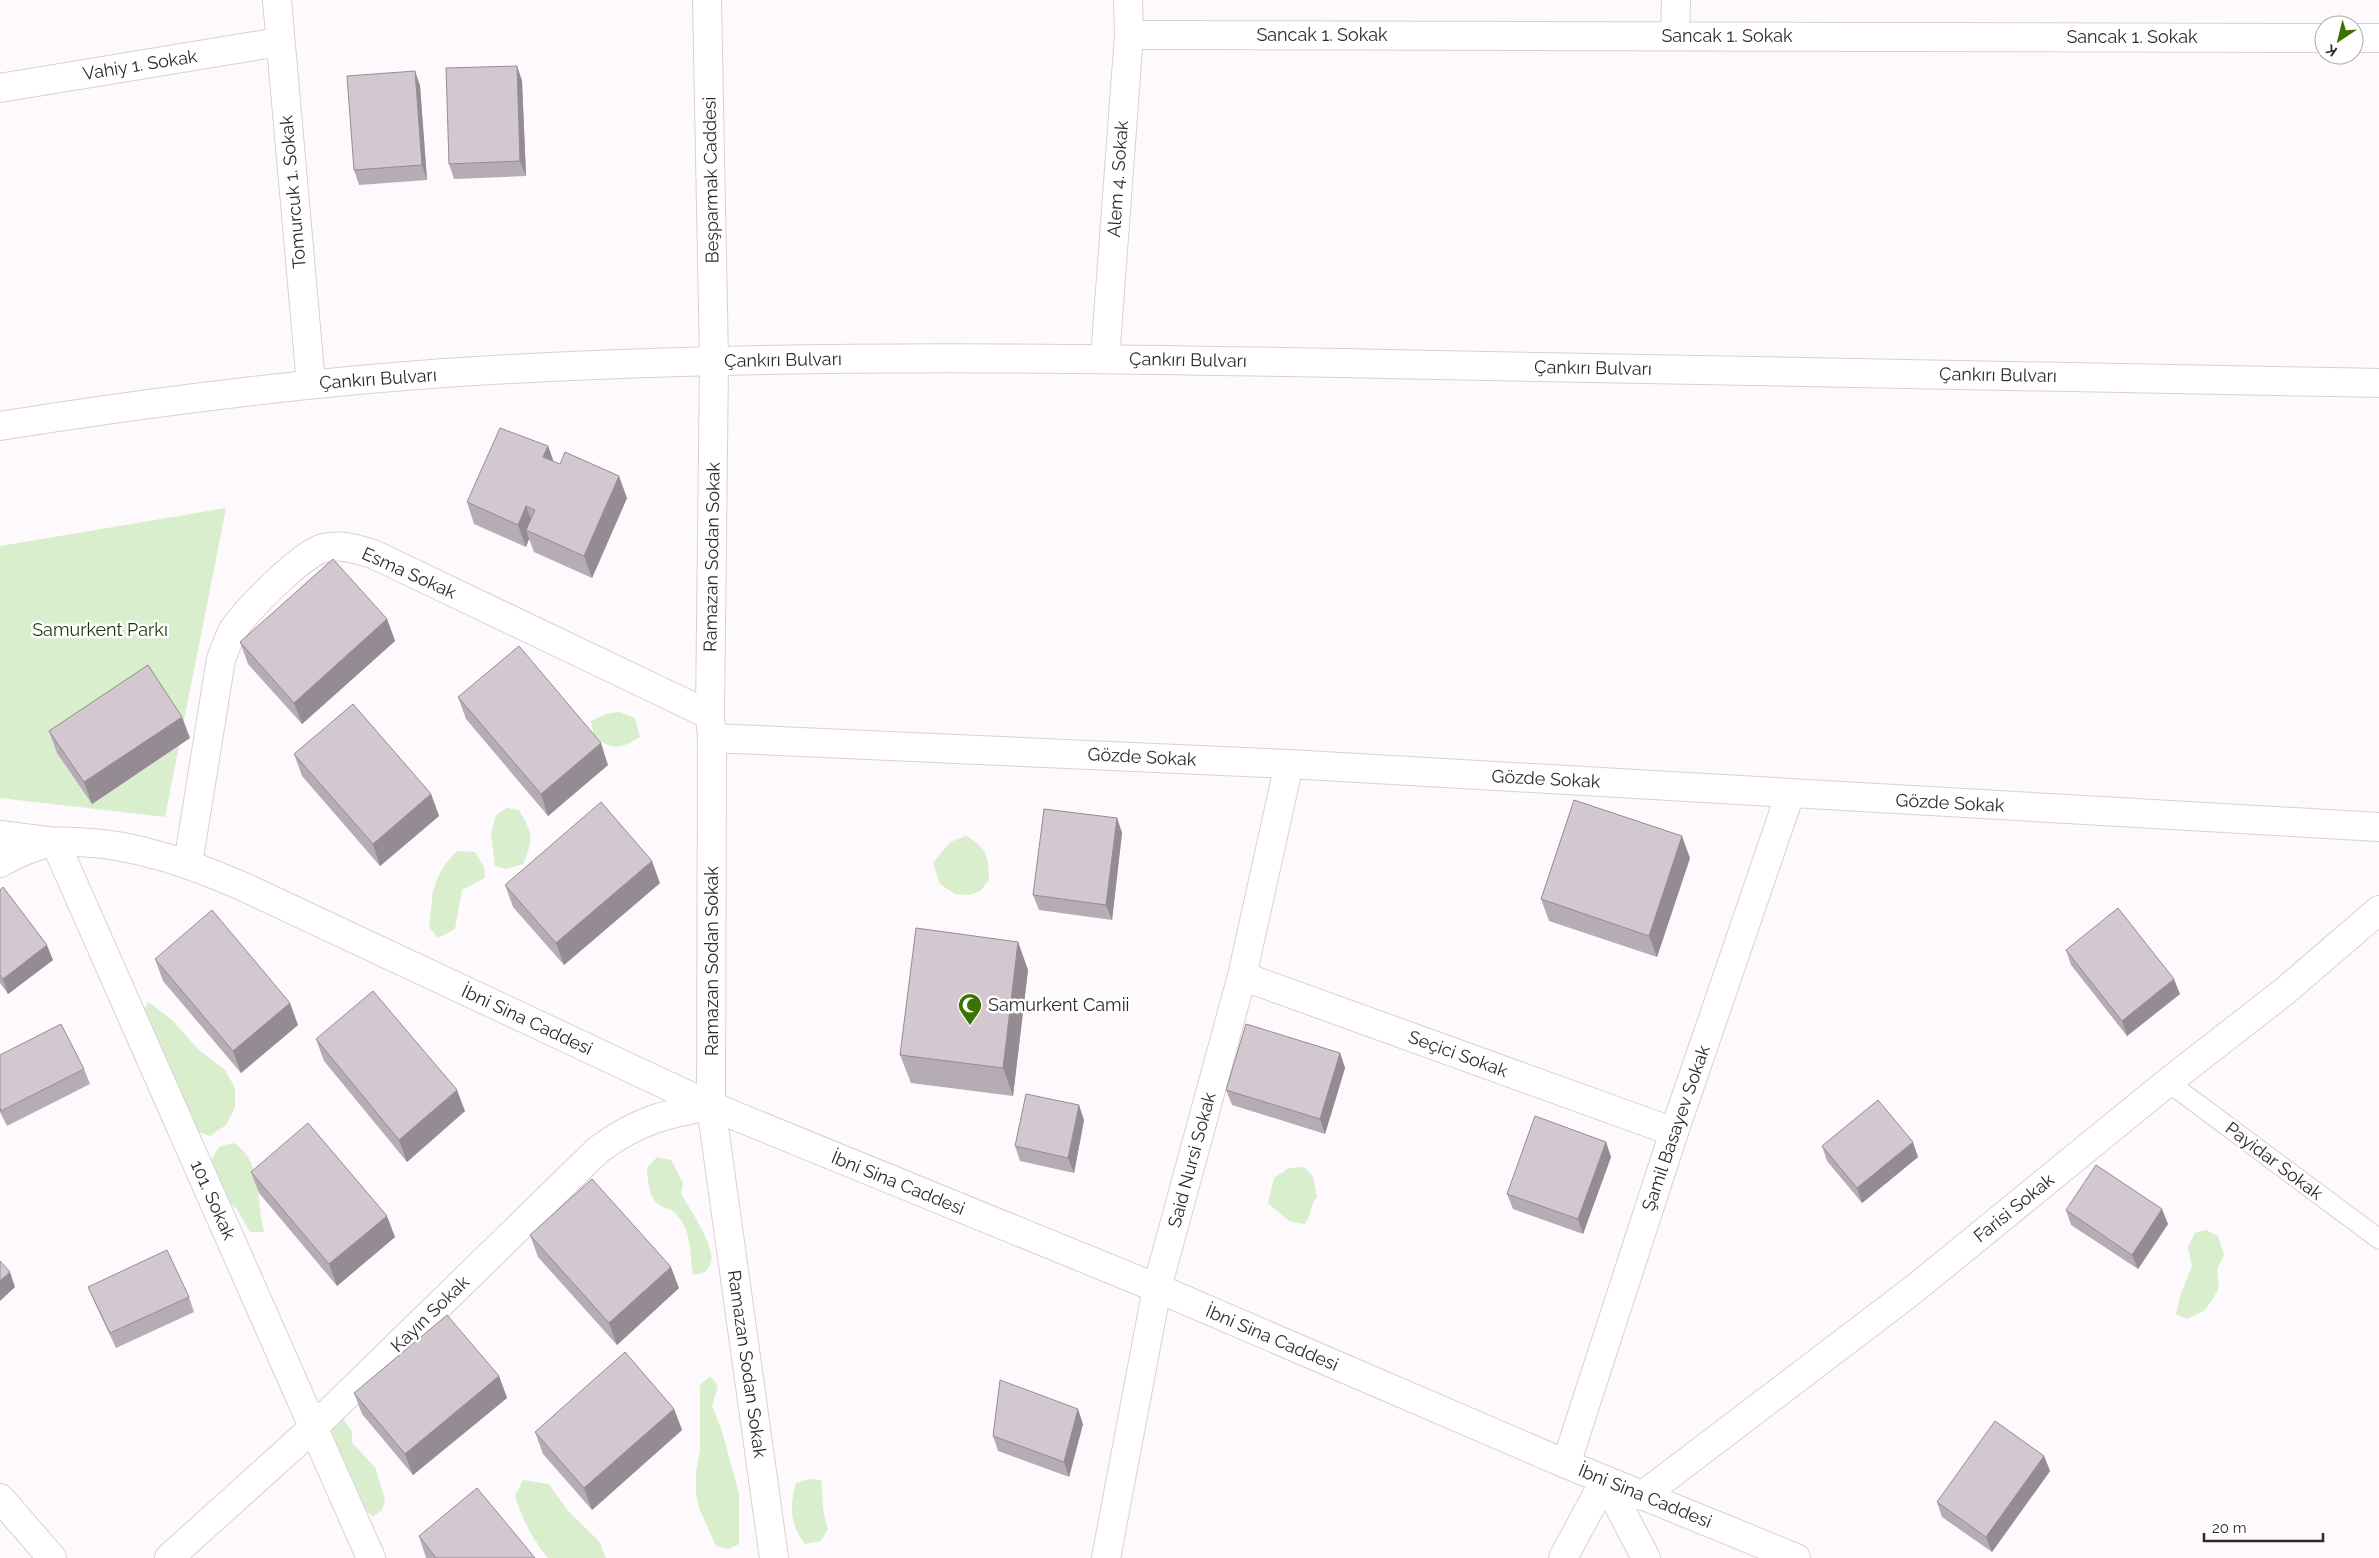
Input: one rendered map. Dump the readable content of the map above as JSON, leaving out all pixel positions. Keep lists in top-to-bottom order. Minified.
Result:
{"streets":{"street":["Sancak 1. Sokak","Vahiy 1. Sokak","Alem 4. Sokak","Beşparmak Caddesi","Tomurcuk 1. Sokak","Çankırı Bulvarı","Ramazan Sodan Sokak","Esma Sokak","Gözde Sokak","İbni Sina Caddesi","Seçici Sokak","Şamil Basayev Sokak","Said Nursi Sokak","101. Sokak","Farisi Sokak","Kayın Sokak"],"lane":["Payidar Sokak"]},"crossings":[["Sancak 1. Sokak","Alem 4. Sokak"],["Vahiy 1. Sokak","Tomurcuk 1. Sokak"],["Alem 4. Sokak","Çankırı Bulvarı"],["Beşparmak Caddesi","Çankırı Bulvarı"],["Beşparmak Caddesi","Ramazan Sodan Sokak"],["Tomurcuk 1. Sokak","Çankırı Bulvarı"],["Çankırı Bulvarı","Ramazan Sodan Sokak"],["Ramazan Sodan Sokak","Esma Sokak"],["Ramazan Sodan Sokak","Gözde Sokak"],["Ramazan Sodan Sokak","İbni Sina Caddesi"],["Ramazan Sodan Sokak","Kayın Sokak"],["Esma Sokak","Gözde Sokak"],["Esma Sokak","İbni Sina Caddesi"],["Gözde Sokak","Şamil Basayev Sokak"],["Gözde Sokak","Said Nursi Sokak"],["İbni Sina Caddesi","Şamil Basayev Sokak"],["İbni Sina Caddesi","Said Nursi Sokak"],["İbni Sina Caddesi","101. Sokak"],["İbni Sina Caddesi","Farisi Sokak"],["İbni Sina Caddesi","Kayın Sokak"],["Seçici Sokak","Şamil Basayev Sokak"],["Seçici Sokak","Said Nursi Sokak"],["Payidar Sokak","Farisi Sokak"],["101. Sokak","Kayın Sokak"]],"parks":["Samurkent Parkı"],"places":{"mosque":["Samurkent Camii"]},"scale_bar":"20 m","north":"bottom left"}
